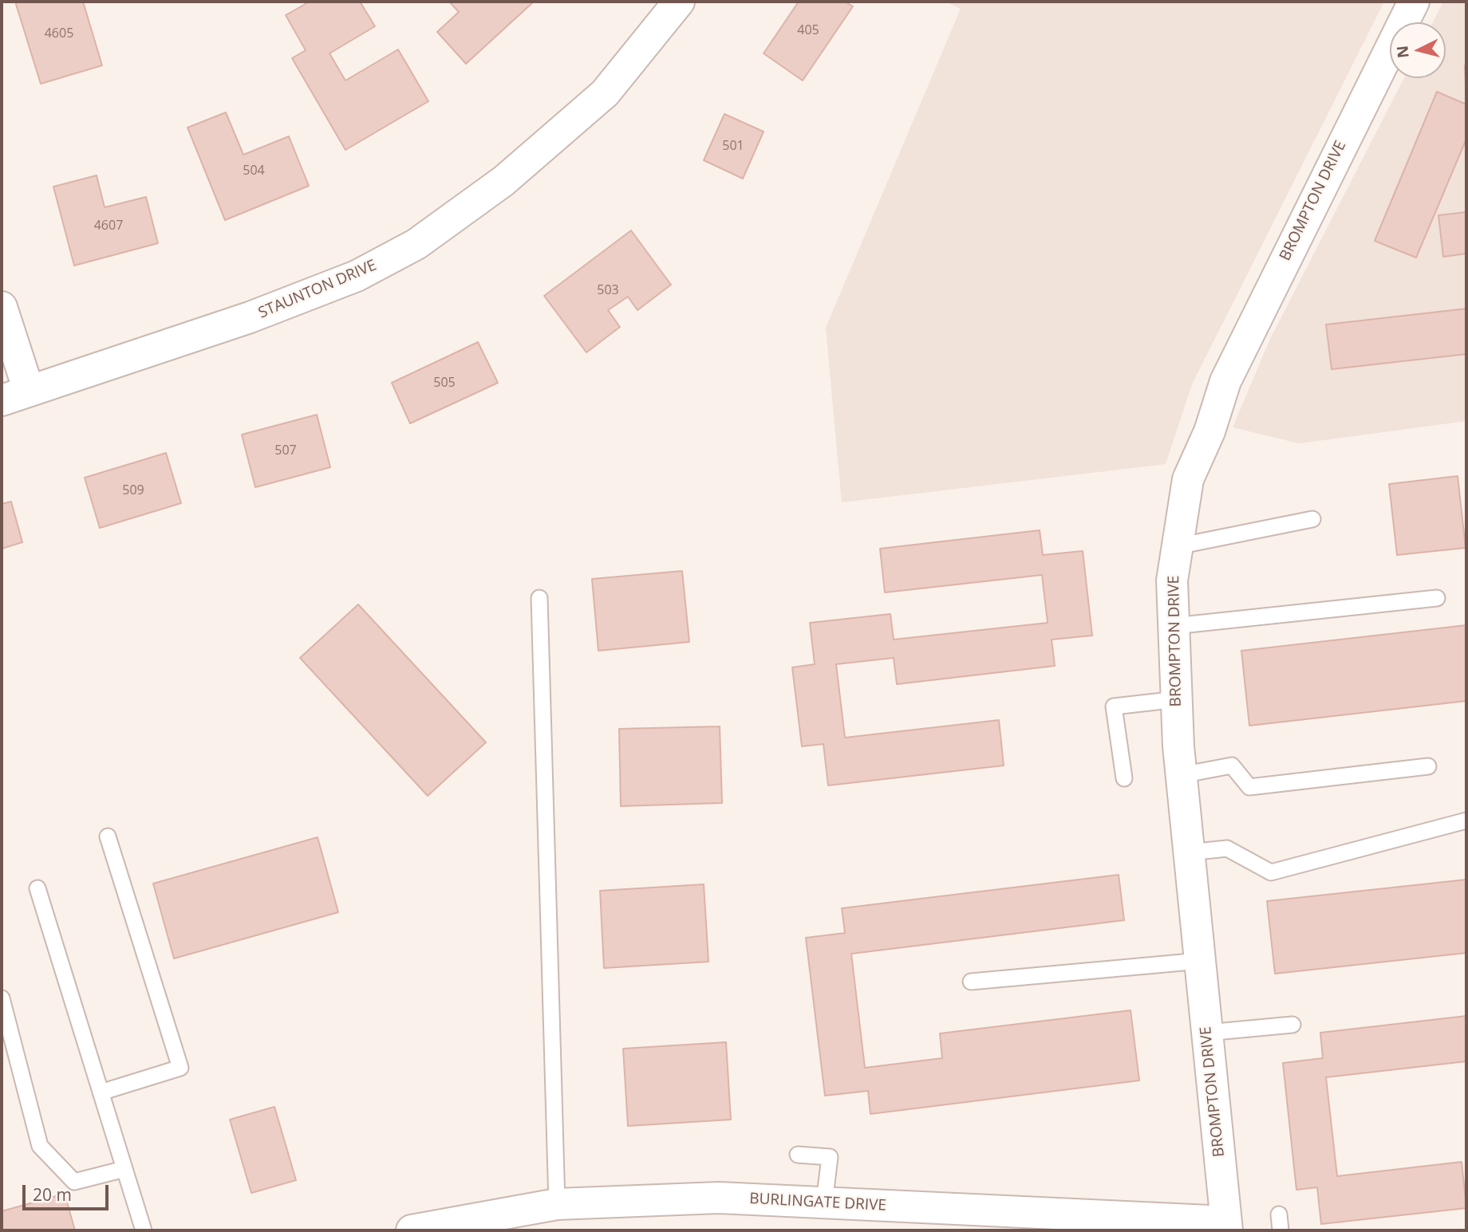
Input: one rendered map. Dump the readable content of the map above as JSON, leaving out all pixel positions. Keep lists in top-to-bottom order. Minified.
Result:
{"streets":{"street":["BROMPTON DRIVE","STAUNTON DRIVE","BURLINGATE DRIVE"]},"crossings":[["BROMPTON DRIVE","BURLINGATE DRIVE"]],"house_numbers":["405","4605","501","504","4607","503","505","507","509"],"scale_bar":"20 m","north":"left"}
